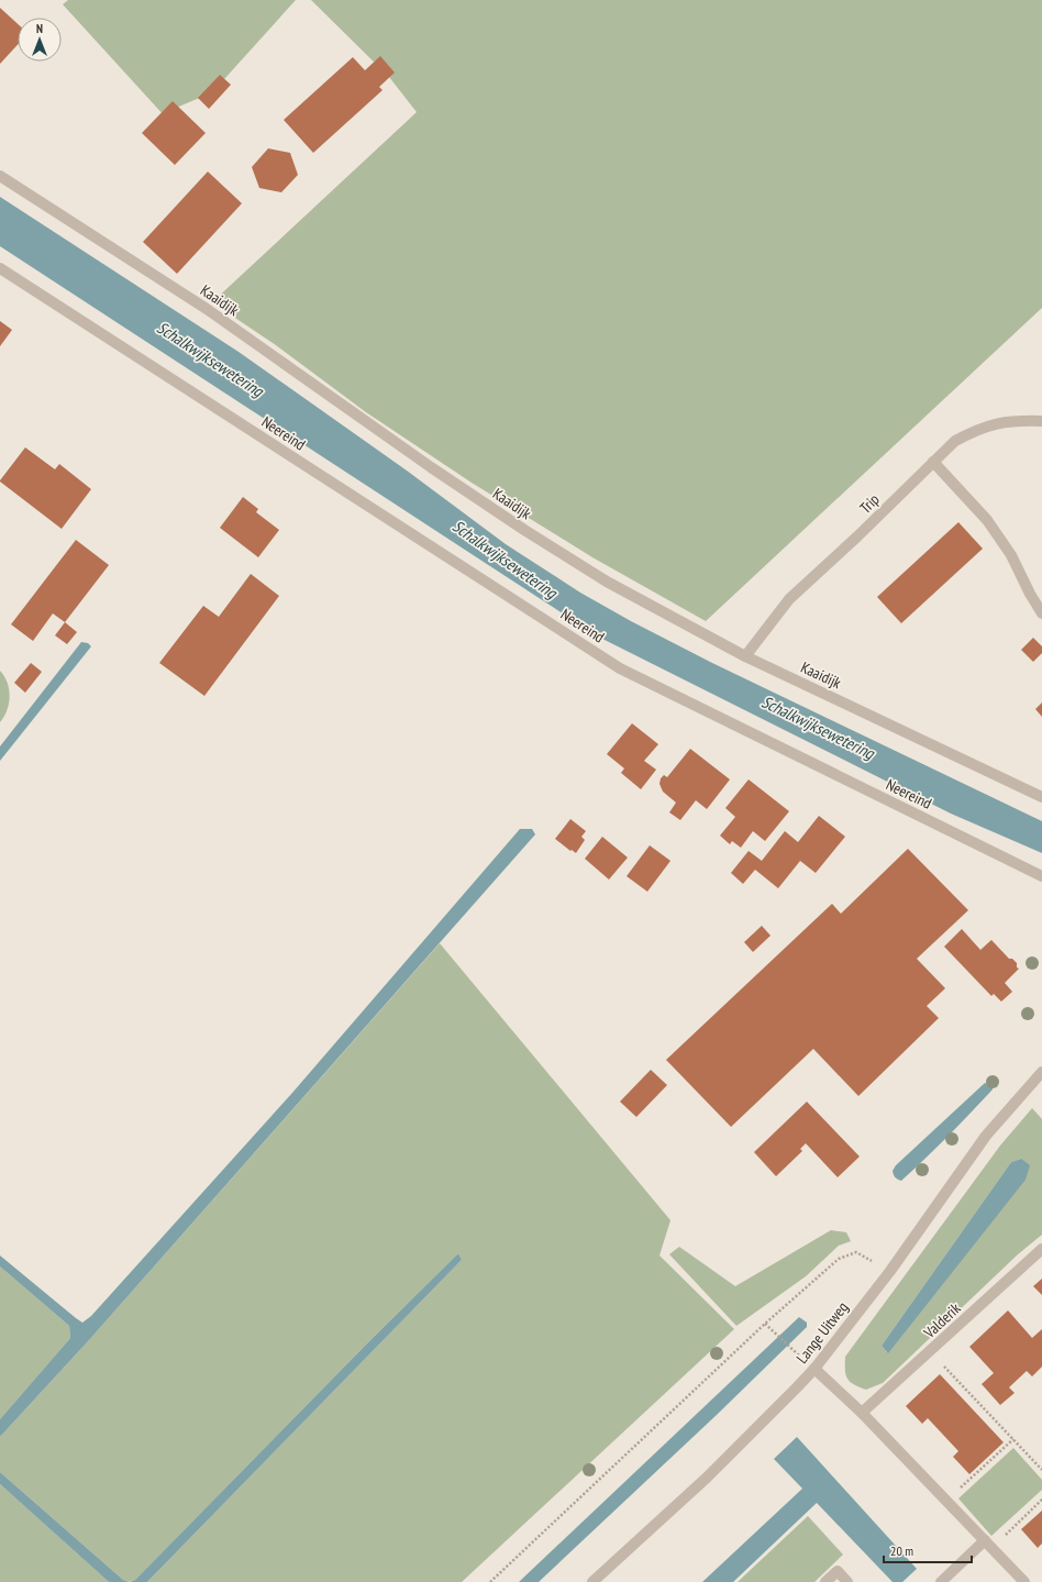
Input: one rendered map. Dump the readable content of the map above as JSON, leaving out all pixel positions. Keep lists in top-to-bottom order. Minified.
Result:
{"streets":{"street":["Kaaidijk","Neereind","Trip","Valderik","Lange Uitweg"]},"crossings":[["Kaaidijk","Trip"]],"water":["Schalkwijksewetering"],"scale_bar":"20 m","north":"top"}
